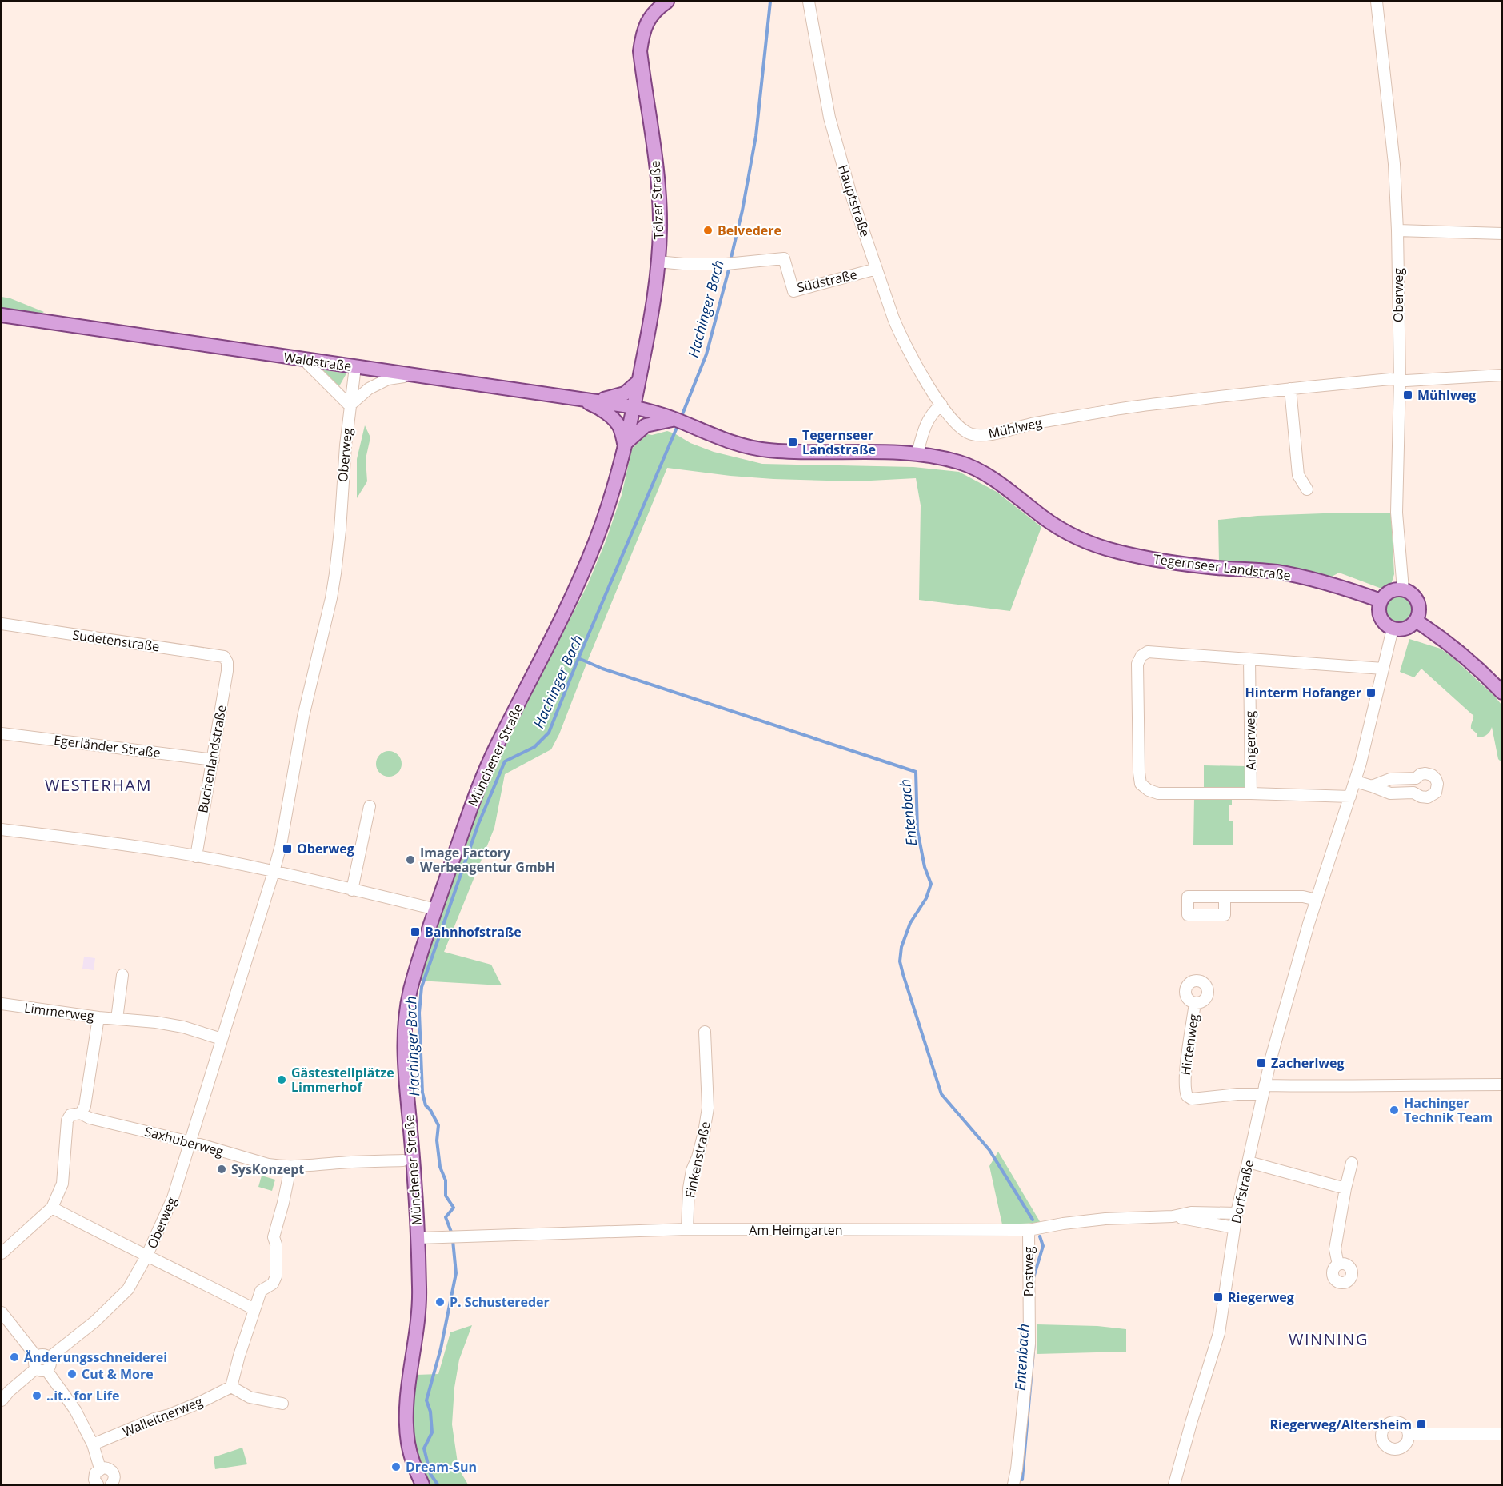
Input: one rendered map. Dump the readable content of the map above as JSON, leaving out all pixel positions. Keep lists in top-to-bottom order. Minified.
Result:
{"streets":{"main road":["Tölzer Straße","Waldstraße","Tegernseer Landstraße","Münchener Straße"],"street":["Hauptstraße","Südstraße","Oberweg","Mühlweg","Sudetenstraße","Angerweg","Egerländer Straße","Buchenlandstraße","Limmerweg","Hirtenweg","Saxhuberweg","Finkenstraße","Dorfstraße","Am Heimgarten","Postweg","Walleitnerweg"]},"crossings":[["Tölzer Straße","Südstraße"],["Tölzer Straße","Waldstraße"],["Tölzer Straße","Tegernseer Landstraße"],["Tölzer Straße","Münchener Straße"],["Hauptstraße","Südstraße"],["Hauptstraße","Mühlweg"],["Oberweg","Waldstraße"],["Oberweg","Mühlweg"],["Oberweg","Tegernseer Landstraße"],["Oberweg","Limmerweg"],["Oberweg","Saxhuberweg"],["Oberweg","Dorfstraße"],["Waldstraße","Tegernseer Landstraße"],["Waldstraße","Münchener Straße"],["Tegernseer Landstraße","Münchener Straße"],["Tegernseer Landstraße","Dorfstraße"],["Sudetenstraße","Buchenlandstraße"],["Egerländer Straße","Buchenlandstraße"],["Münchener Straße","Am Heimgarten"],["Hirtenweg","Dorfstraße"],["Finkenstraße","Am Heimgarten"],["Dorfstraße","Am Heimgarten"],["Am Heimgarten","Postweg"]],"districts":["WESTERHAM","WINNING"],"water":["Hachinger Bach","Entenbach"],"places":{"other":["Belvedere","Image Factory Werbeagentur GmbH","Gästestellplätze Limmerhof","Hachinger Technik Team","SysKonzept","P. Schustereder","Änderungsschneiderei","Cut & More","..it.. for Life","Dream-Sun"],"transit":["Mühlweg","Tegernseer Landstraße","Hinterm Hofanger","Oberweg","Bahnhofstraße","Zacherlweg","Riegerweg","Riegerweg/Altersheim"]}}
